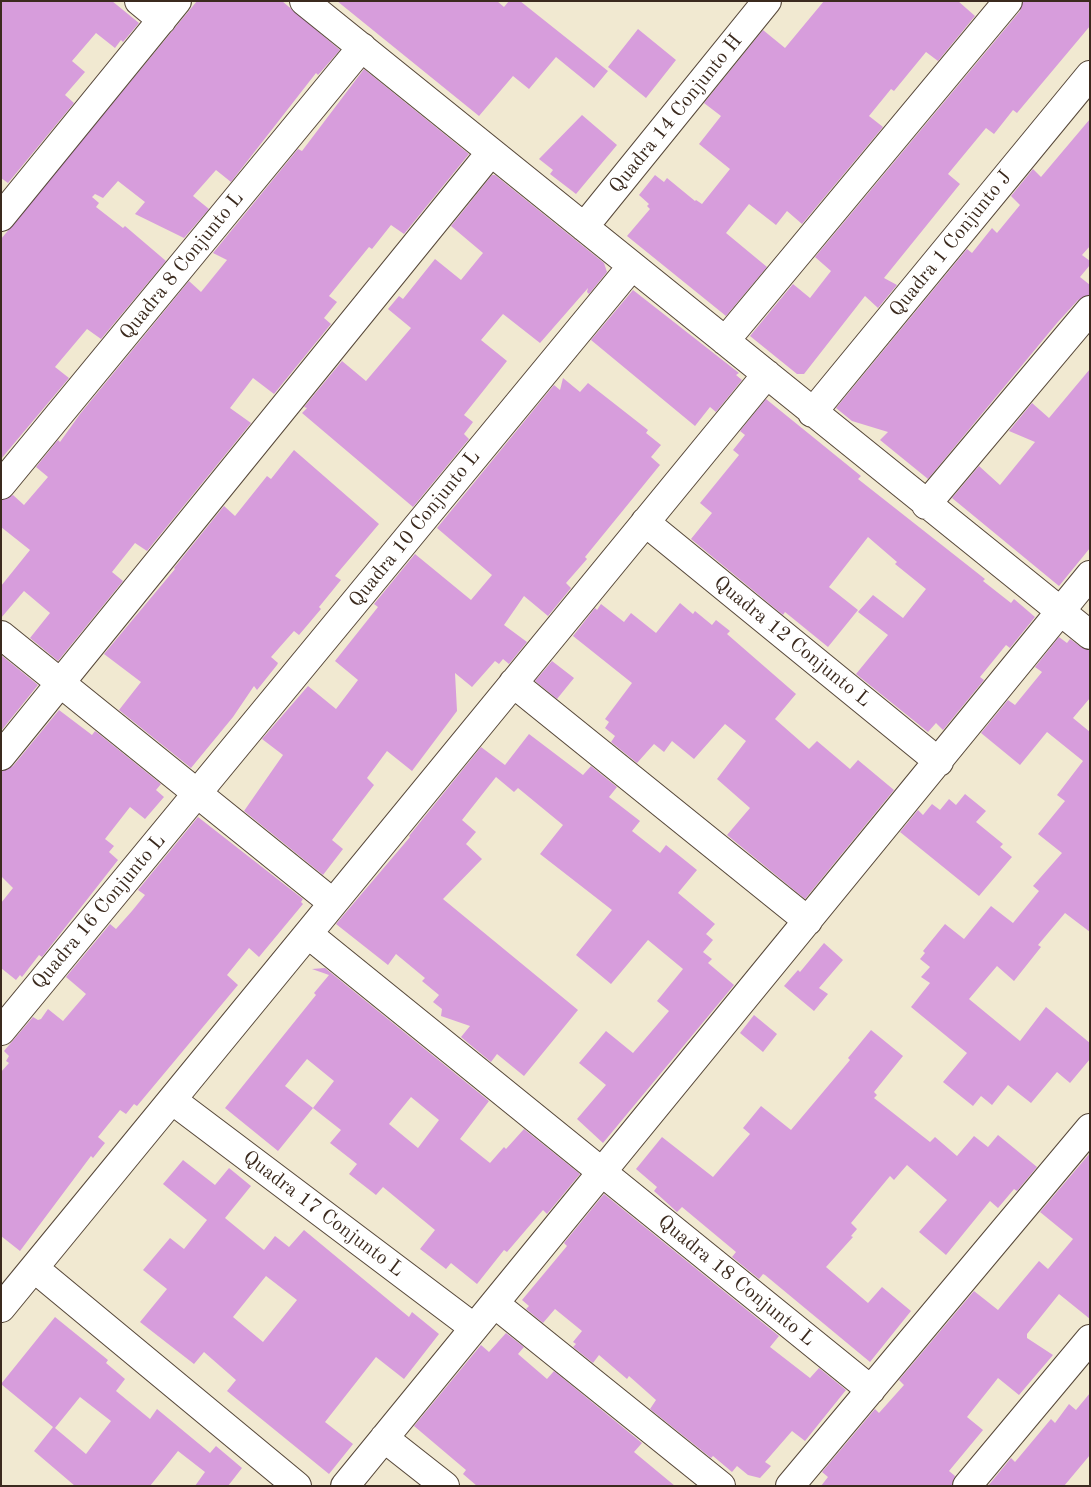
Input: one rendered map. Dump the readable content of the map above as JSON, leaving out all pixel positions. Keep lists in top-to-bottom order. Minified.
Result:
{"streets":{"street":["Quadra 14 Conjunto H","Quadra 1 Conjunto J","Quadra 8 Conjunto L","Quadra 10 Conjunto L","Quadra 12 Conjunto L","Quadra 16 Conjunto L","Quadra 17 Conjunto L","Quadra 18 Conjunto L"]},"crossings":[["Quadra 10 Conjunto L","Quadra 16 Conjunto L"]]}
